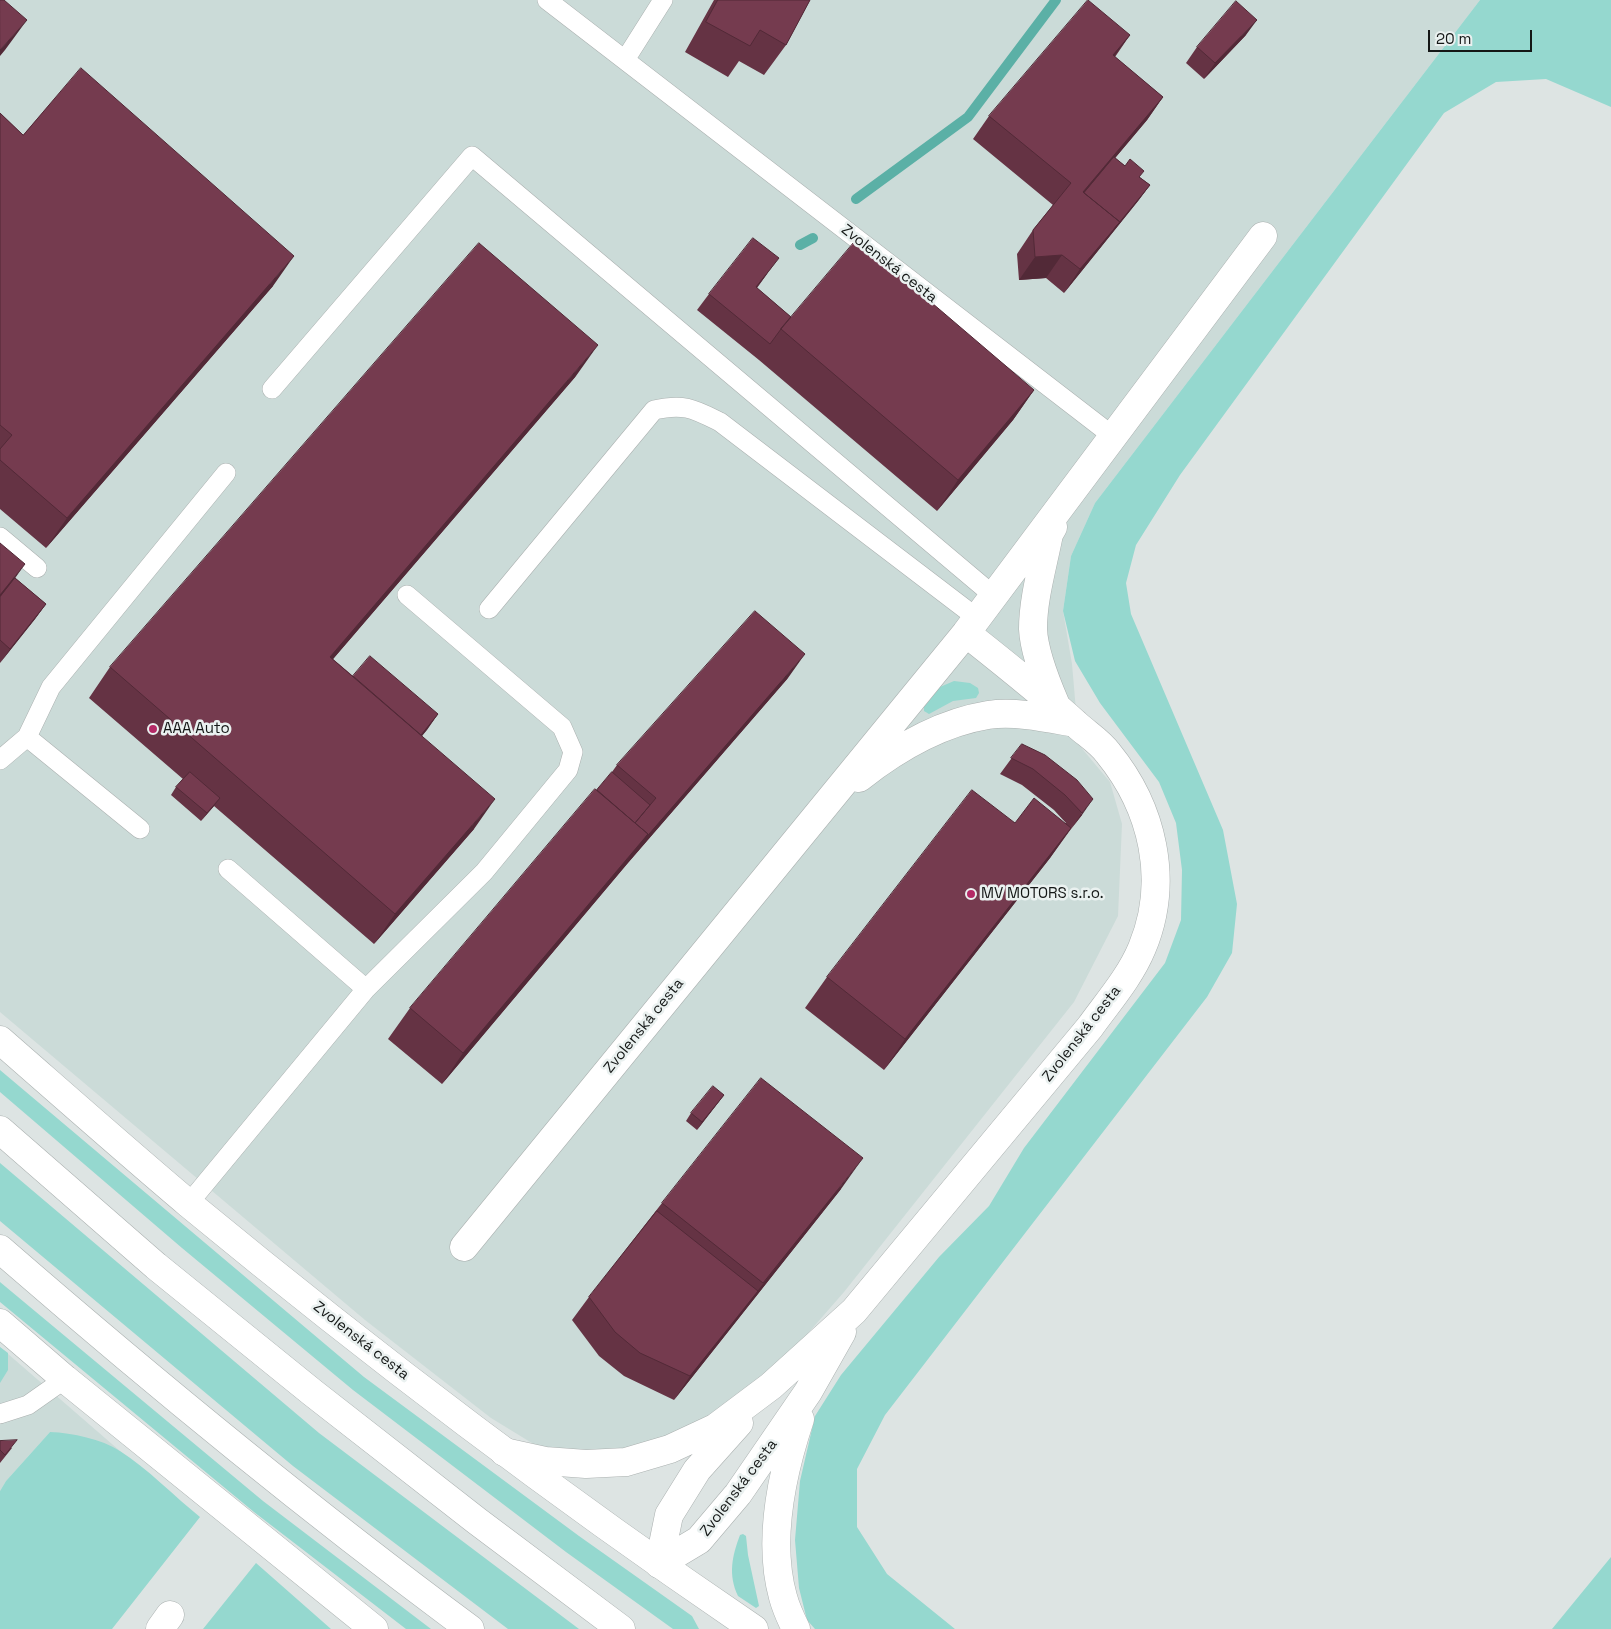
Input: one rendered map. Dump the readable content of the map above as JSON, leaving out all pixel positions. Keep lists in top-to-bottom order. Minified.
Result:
{"streets":{"main road":["Zvolenská cesta"]},"places":["AAA Auto","MV MOTORS s.r.o."],"scale_bar":"20 m"}
